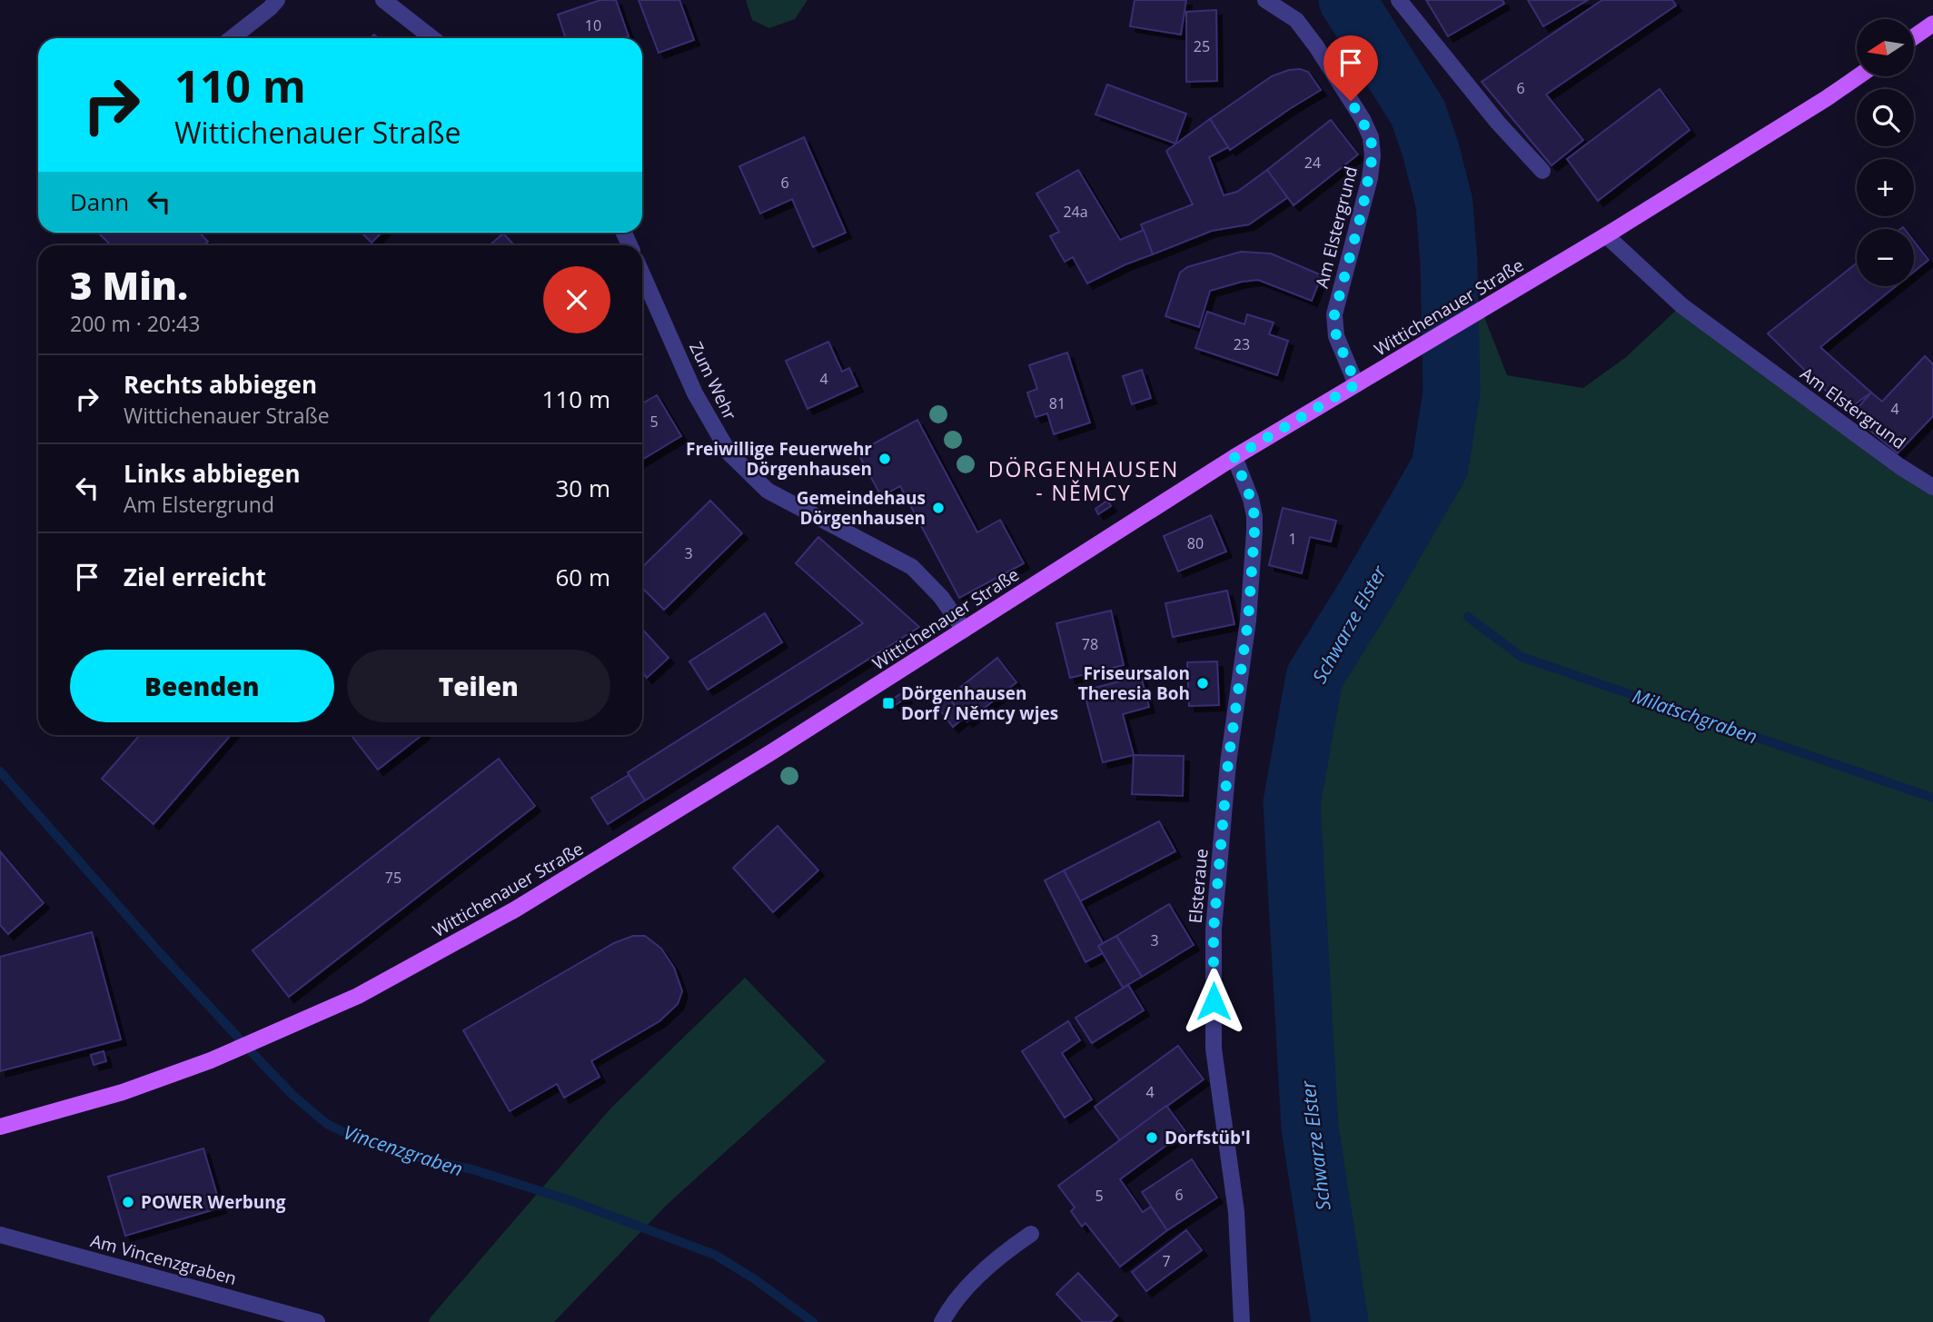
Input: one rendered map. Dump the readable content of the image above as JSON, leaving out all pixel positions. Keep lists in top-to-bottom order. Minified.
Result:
{"streets":{"main road":["Wittichenauer Straße"],"street":["Am Elstergrund","Zum Wehr","Elsteraue","Am Vincenzgraben"]},"crossings":[["Am Elstergrund","Wittichenauer Straße"],["Wittichenauer Straße","Zum Wehr"],["Wittichenauer Straße","Elsteraue"]],"districts":["DÖRGENHAUSEN - NĚMCY"],"water":["Schwarze Elster","Milatschgraben","Vincenzgraben"],"places":{"other":["Freiwillige Feuerwehr Dörgenhausen","Gemeindehaus Dörgenhausen","Friseursalon Theresia Boh","Dorfstüb'l","POWER Werbung"],"transit":["Dörgenhausen Dorf / Němcy wjes"]},"house_numbers":["10","25","6","24","6","24a","23","4","81","4","5","1","80","3","78","75","3","4","6","5","7"],"north":"left","page":{"map_buttons":["+","−"],"turn":["110 m","Wittichenauer Straße"],"then":"Dann","heading":["3 Min.","200 m · 20:43"],"list":[{"name":"Rechts abbiegen","note":"Wittichenauer Straße","value":"110 m"},{"name":"Links abbiegen","note":"Am Elstergrund","value":"30 m"},{"name":"Ziel erreicht","value":"60 m"}],"buttons":["Beenden","Teilen"]}}
